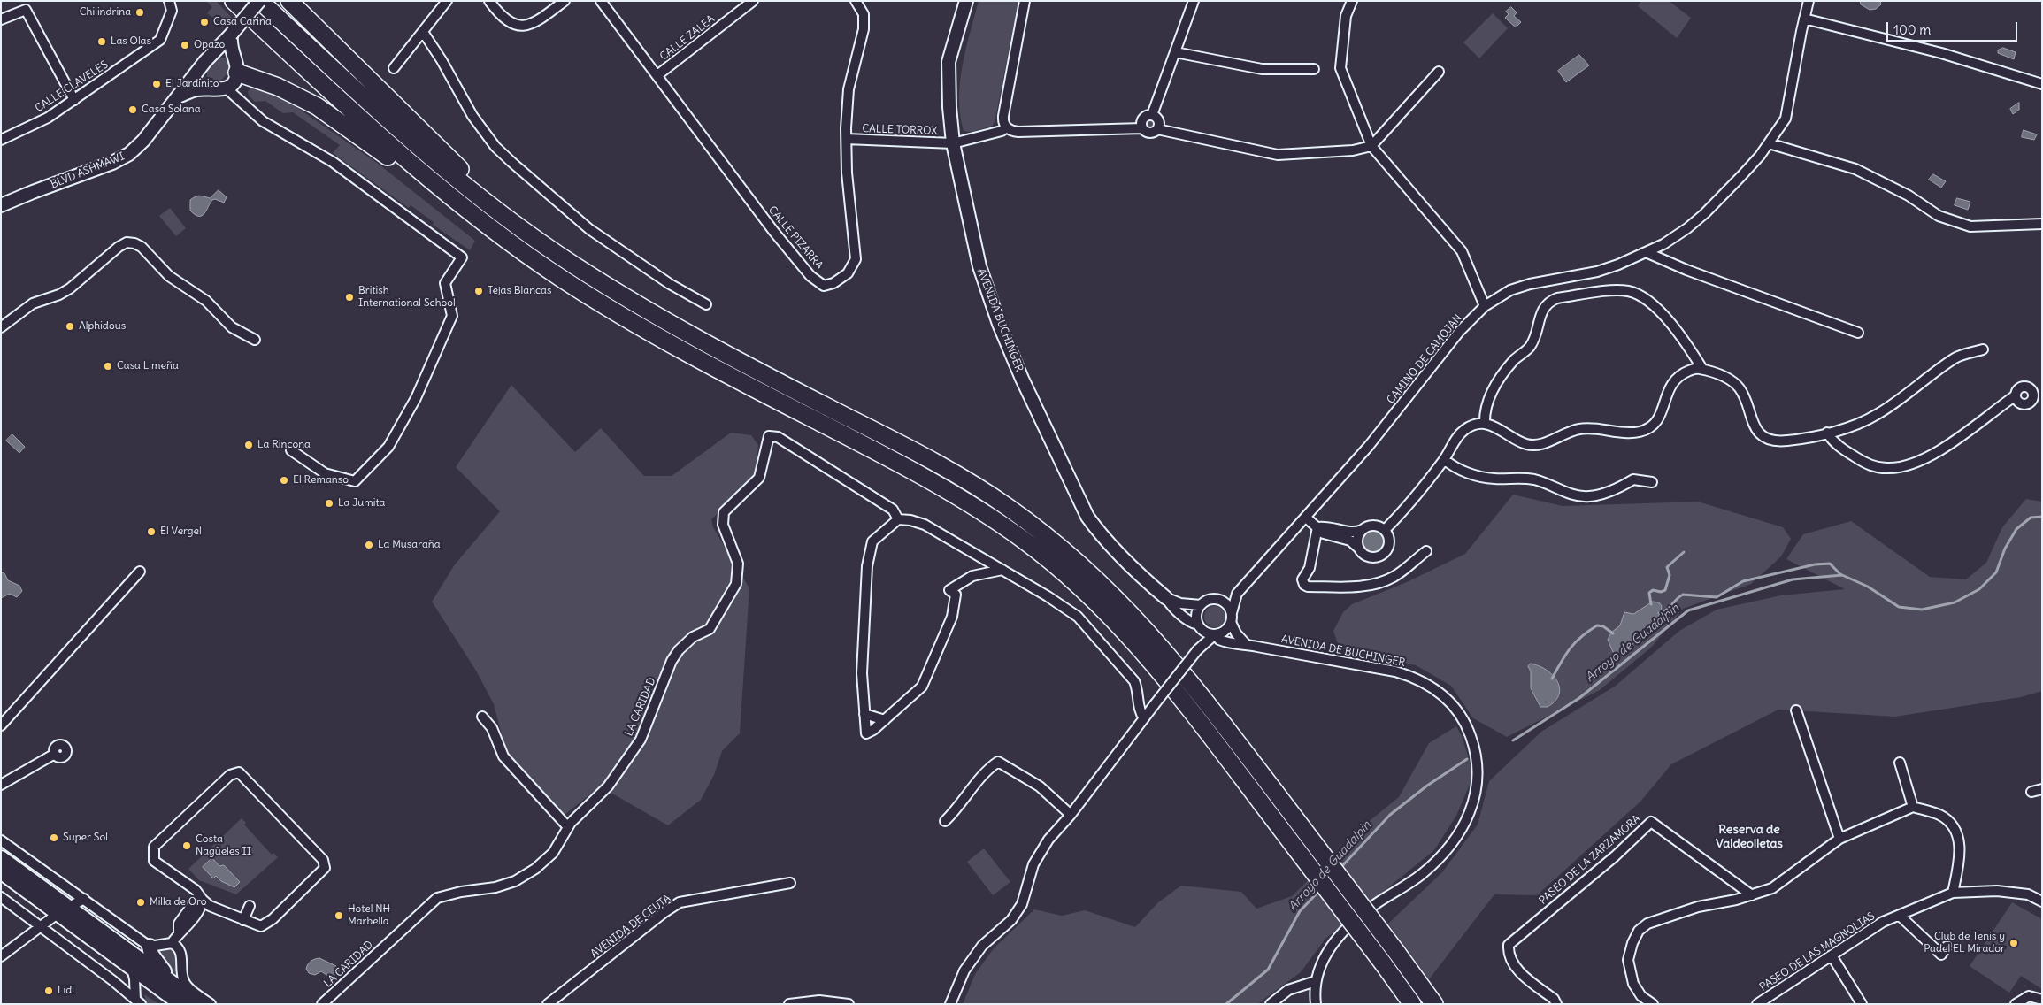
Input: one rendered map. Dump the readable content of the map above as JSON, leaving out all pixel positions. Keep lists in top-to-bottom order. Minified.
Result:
{"streets":{"street":["CALLE ZALEA","CALLE CLAVELES","CALLE TORROX","BLVD ASHMAWI","CALLE PIZARRA","AVENIDA BUCHINGER","CAMINO DE CAMOJÁN","AVENIDA DE BUCHINGER","LA CARIDAD","PASEO DE LA ZARZAMORA","AVENIDA DE CEUTA","PASEO DE LAS MAGNOLIAS"]},"crossings":[["CALLE ZALEA","CALLE PIZARRA"],["CALLE TORROX","CALLE PIZARRA"],["CALLE TORROX","AVENIDA BUCHINGER"],["AVENIDA BUCHINGER","CAMINO DE CAMOJÁN"],["AVENIDA BUCHINGER","AVENIDA DE BUCHINGER"],["CAMINO DE CAMOJÁN","AVENIDA DE BUCHINGER"]],"districts":["Reserva de Valdeolletas"],"water":["Arroyo de Guadalpin"],"places":["Chilindrina","Casa Carina","Las Olas","Opazo","El Jardinito","Casa Solana","Tejas Blancas","British International School","Alphidous","Casa Limeña","La Rincona","El Remanso","La Jumita","El Vergel","La Musaraña","Super Sol","Costa Nagüeles II","Milla de Oro","Hotel NH Marbella","Club de Tenis y Padel EL Mirador","Lidl"],"scale_bar":"100 m"}
